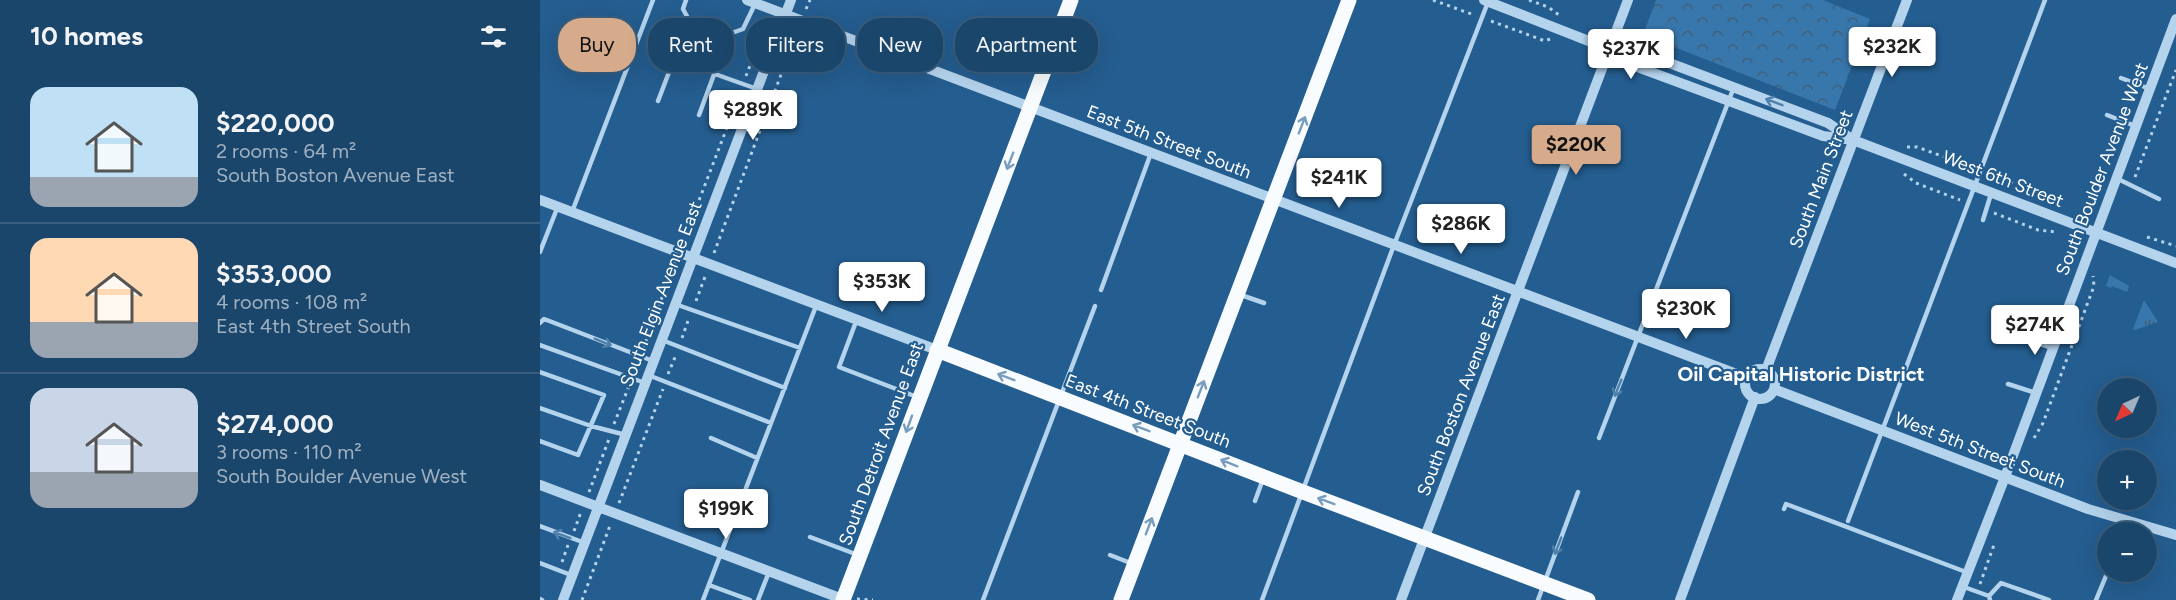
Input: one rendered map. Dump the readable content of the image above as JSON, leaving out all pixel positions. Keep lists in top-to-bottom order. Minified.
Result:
{"streets":{"main road":["East 4th Street South","South Detroit Avenue East"],"street":["East 5th Street South","South Boulder Avenue West","South Main Street","West 6th Street","South Elgin Avenue East","South Boston Avenue East","West 5th Street South"]},"crossings":[["East 5th Street South","South Main Street"],["East 5th Street South","South Elgin Avenue East"],["East 5th Street South","South Boston Avenue East"],["East 5th Street South","South Detroit Avenue East"],["East 5th Street South","West 5th Street South"],["South Boulder Avenue West","West 6th Street"],["South Boulder Avenue West","West 5th Street South"],["South Main Street","West 6th Street"],["South Main Street","West 5th Street South"],["South Elgin Avenue East","East 4th Street South"],["South Boston Avenue East","East 4th Street South"],["East 4th Street South","South Detroit Avenue East"]],"one_way":["East 4th Street South","South Detroit Avenue East"],"districts":["Oil Capital Historic District"],"north":"bottom left","page":{"heading":"10 homes","chip":["Buy","Rent","Filters","New","Apartment"],"price":["$232K","$237K","$289K","$220K","$241K","$286K","$353K","$230K","$274K","$199K"],"list":[{"name":"$220,000","note":"2 rooms · 64 m² · South Boston Avenue East"},{"name":"$353,000","note":"4 rooms · 108 m² · East 4th Street South"},{"name":"$274,000","note":"3 rooms · 110 m² · South Boulder Avenue West"}],"map_buttons":["+","−"]}}
